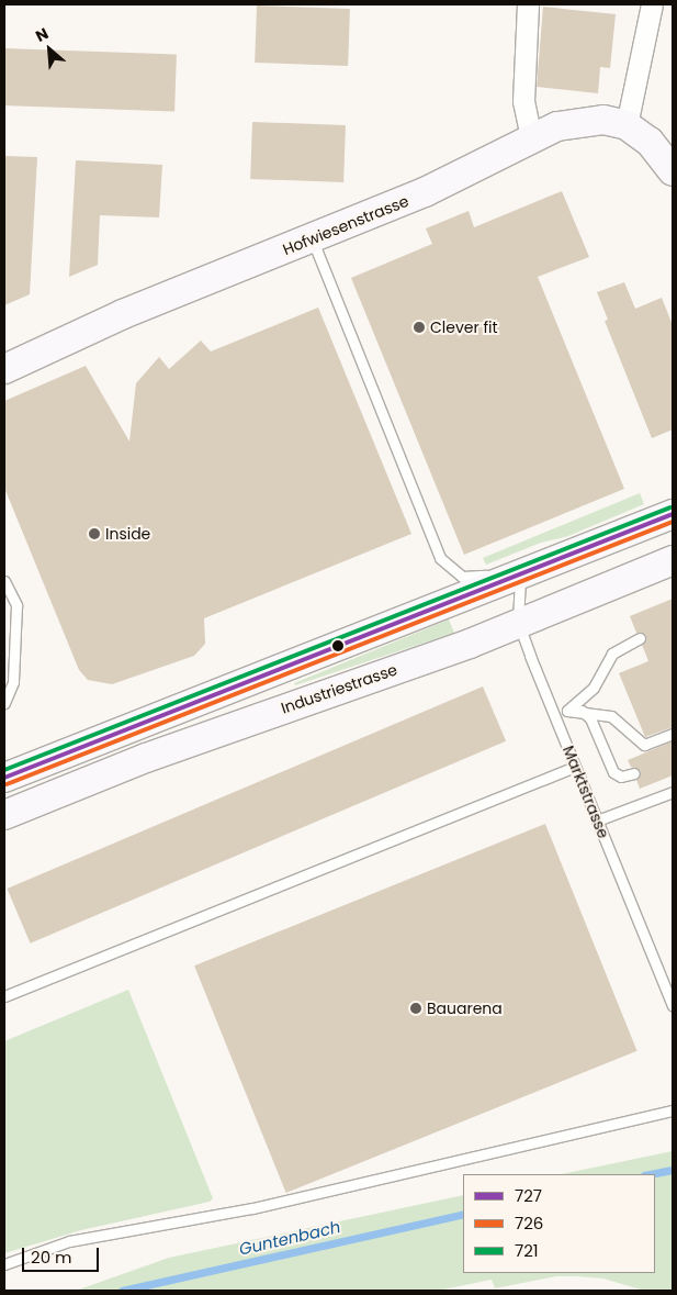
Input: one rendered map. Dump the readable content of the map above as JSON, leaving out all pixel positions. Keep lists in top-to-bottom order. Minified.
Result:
{"streets":{"main road":["Hofwiesenstrasse","Industriestrasse"],"lane":["Marktstrasse"]},"crossings":[["Industriestrasse","Marktstrasse"]],"water":["Guntenbach"],"places":["Clever fit","Inside","Bauarena"],"lines":["transit line 721","transit line 727","transit line 726"],"legend":["727","726","721"],"scale_bar":"20 m","north":"top left"}
